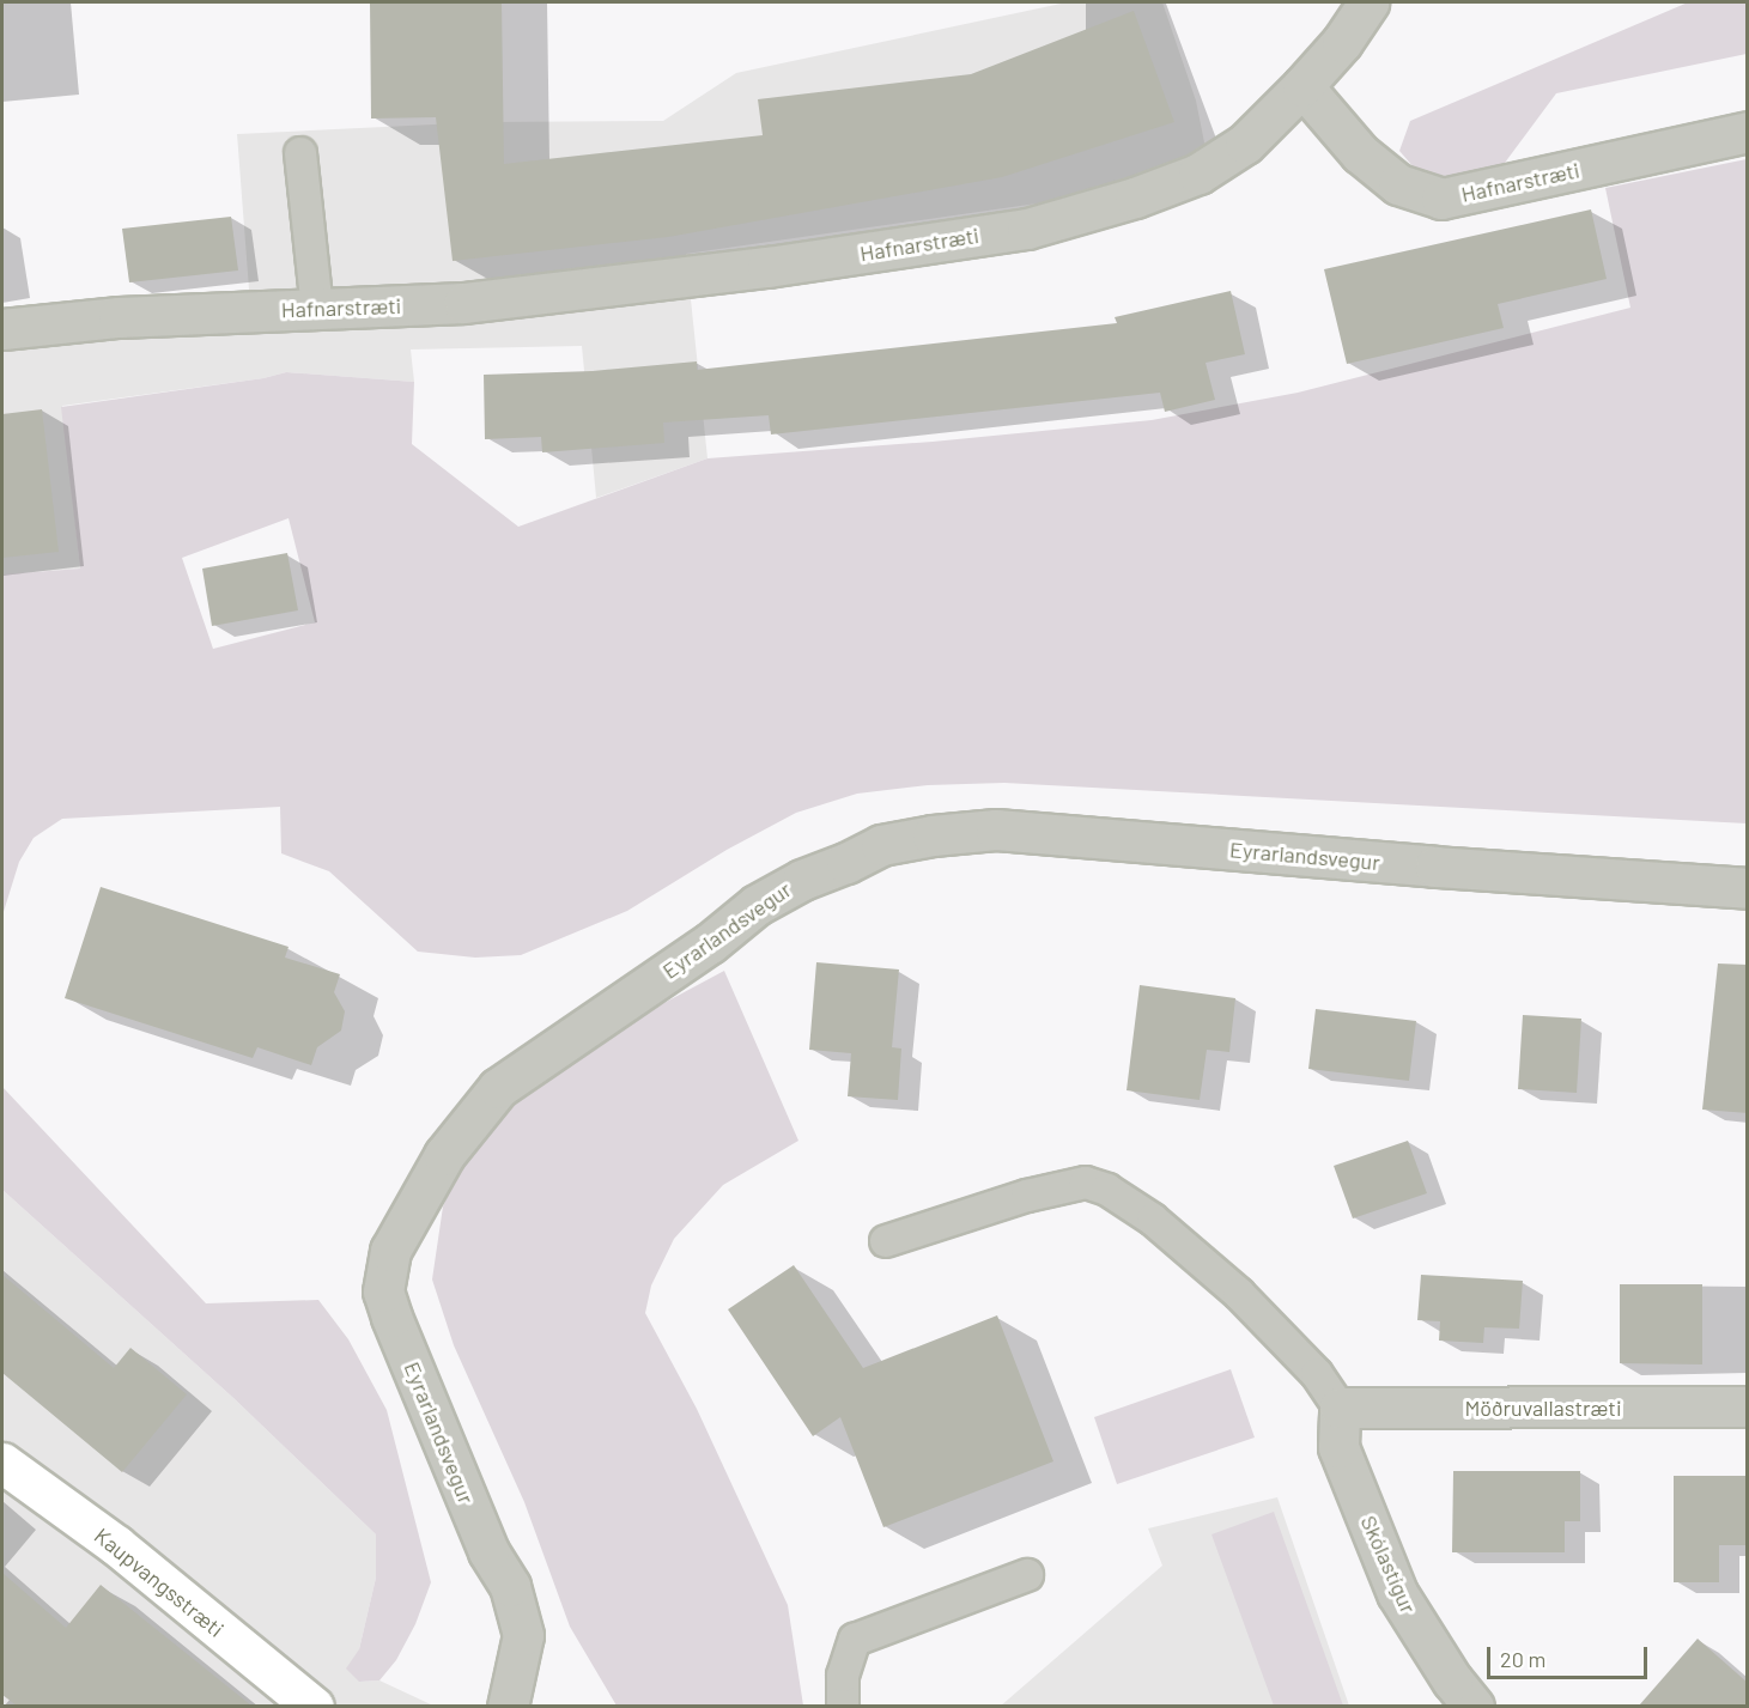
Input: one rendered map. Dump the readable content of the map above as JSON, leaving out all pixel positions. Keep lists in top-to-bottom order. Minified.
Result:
{"streets":{"main road":["Kaupvangsstræti"],"street":["Hafnarstræti","Eyrarlandsvegur","Möðruvallastræti","Skólastígur"]},"crossings":[["Möðruvallastræti","Skólastígur"]],"scale_bar":"20 m"}
